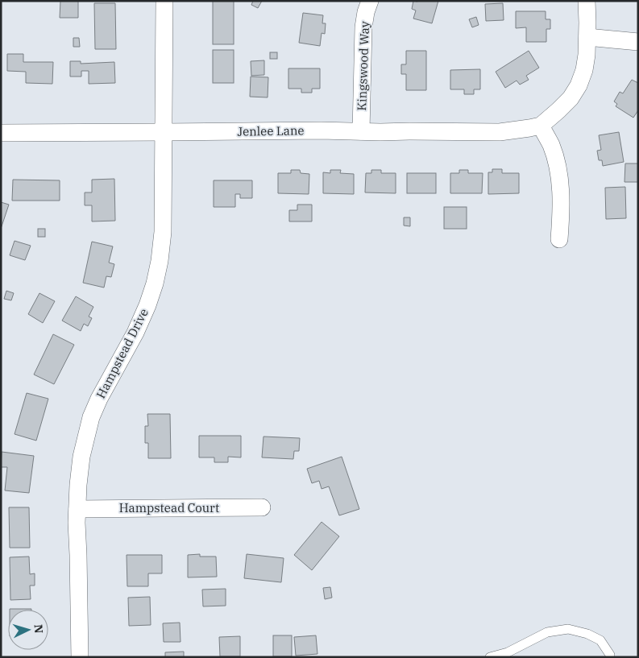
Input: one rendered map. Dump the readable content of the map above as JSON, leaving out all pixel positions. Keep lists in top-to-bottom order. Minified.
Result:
{"streets":{"street":["Kingswood Way","Jenlee Lane","Hampstead Drive","Hampstead Court"]},"crossings":[["Kingswood Way","Jenlee Lane"],["Jenlee Lane","Hampstead Drive"],["Hampstead Drive","Hampstead Court"]],"north":"right"}
